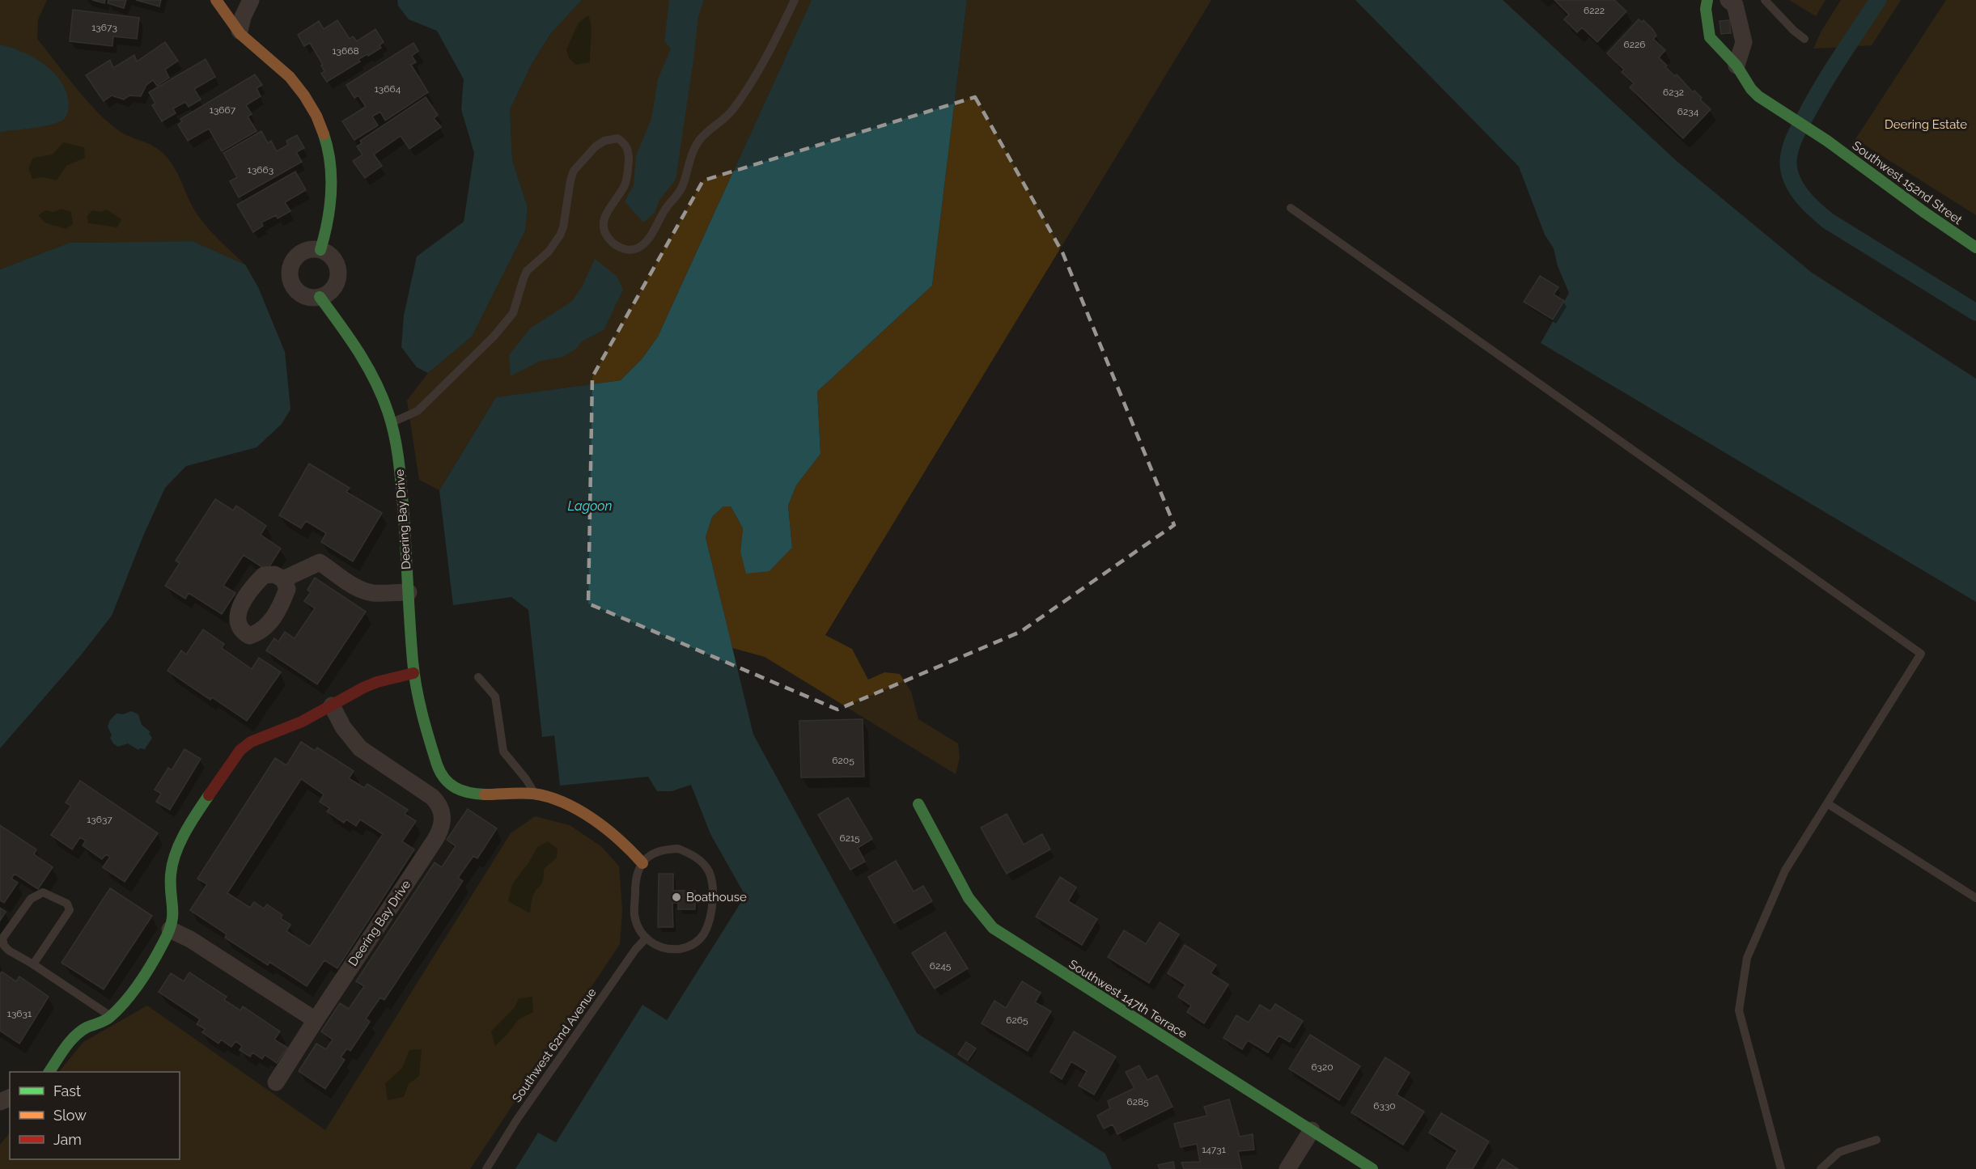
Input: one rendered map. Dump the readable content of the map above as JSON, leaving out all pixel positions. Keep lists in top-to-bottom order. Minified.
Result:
{"streets":{"street":["Southwest 152nd Street","Deering Bay Drive","Southwest 147th Terrace"],"lane":["Southwest 62nd Avenue"]},"crossings":[["Deering Bay Drive","Southwest 62nd Avenue"]],"water":["Lagoon"],"parks":["Deering Estate"],"places":["Boathouse"],"house_numbers":["6222","13673","6226","13668","13664","6232","13667","6234","13663","6205","13637","6215","6245","13631","6265","6320","6285","6330","14731"],"legend":["Fast","Slow","Jam"]}
